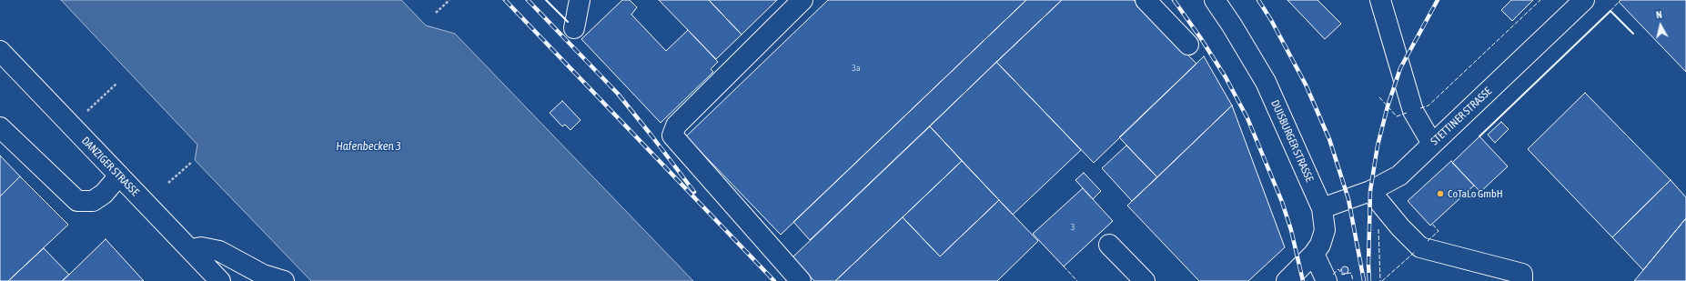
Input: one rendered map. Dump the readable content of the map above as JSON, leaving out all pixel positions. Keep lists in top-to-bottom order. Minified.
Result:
{"streets":{"street":["STETTINER STRASSE","DUISBURGER STRASSE","DANZIGER STRASSE"]},"crossings":[["STETTINER STRASSE","DUISBURGER STRASSE"]],"water":["Hafenbecken 3"],"places":["CoTaLo GmbH"],"house_numbers":["3a","3"],"north":"top"}
